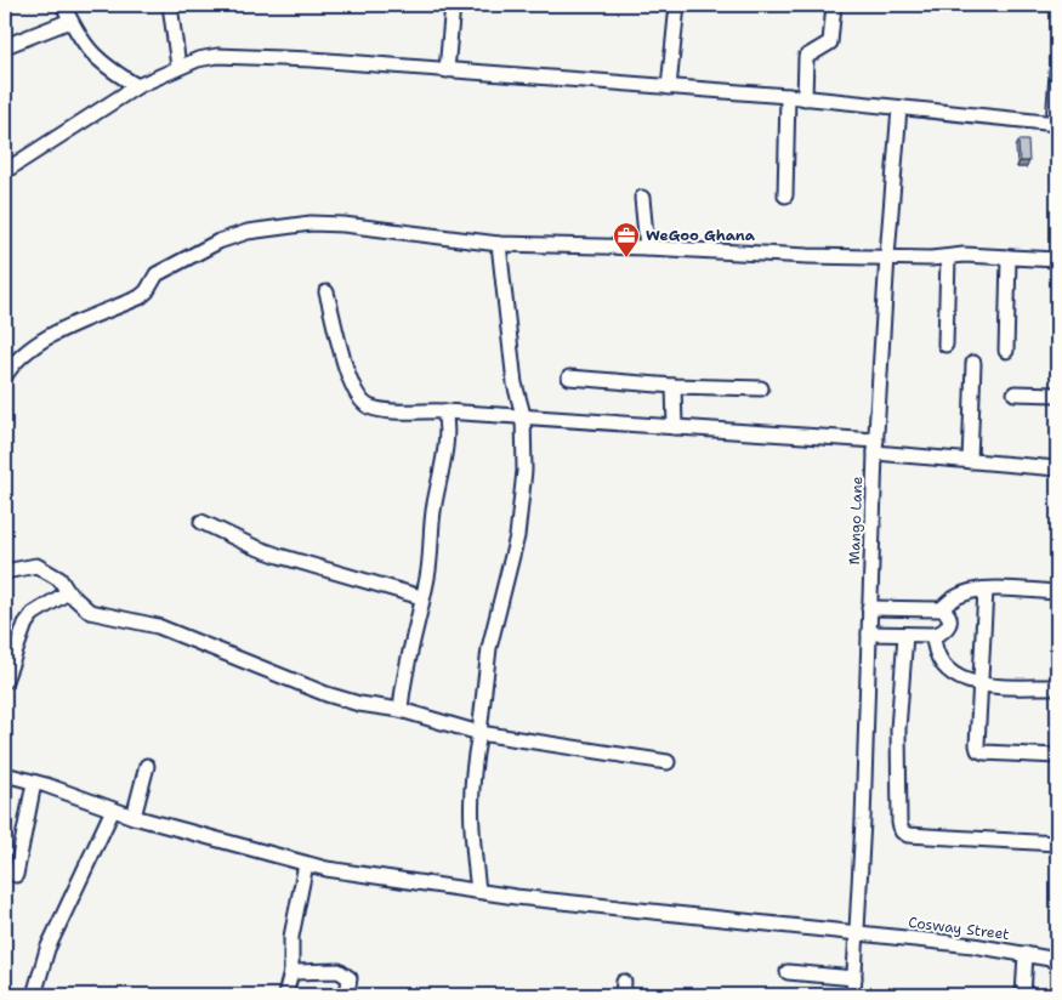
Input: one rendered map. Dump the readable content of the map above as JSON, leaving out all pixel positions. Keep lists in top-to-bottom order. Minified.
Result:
{"streets":{"street":["Mango Lane","Cosway Street"]},"crossings":[["Mango Lane","Cosway Street"]],"places":{"office":["WeGoo Ghana"]}}
